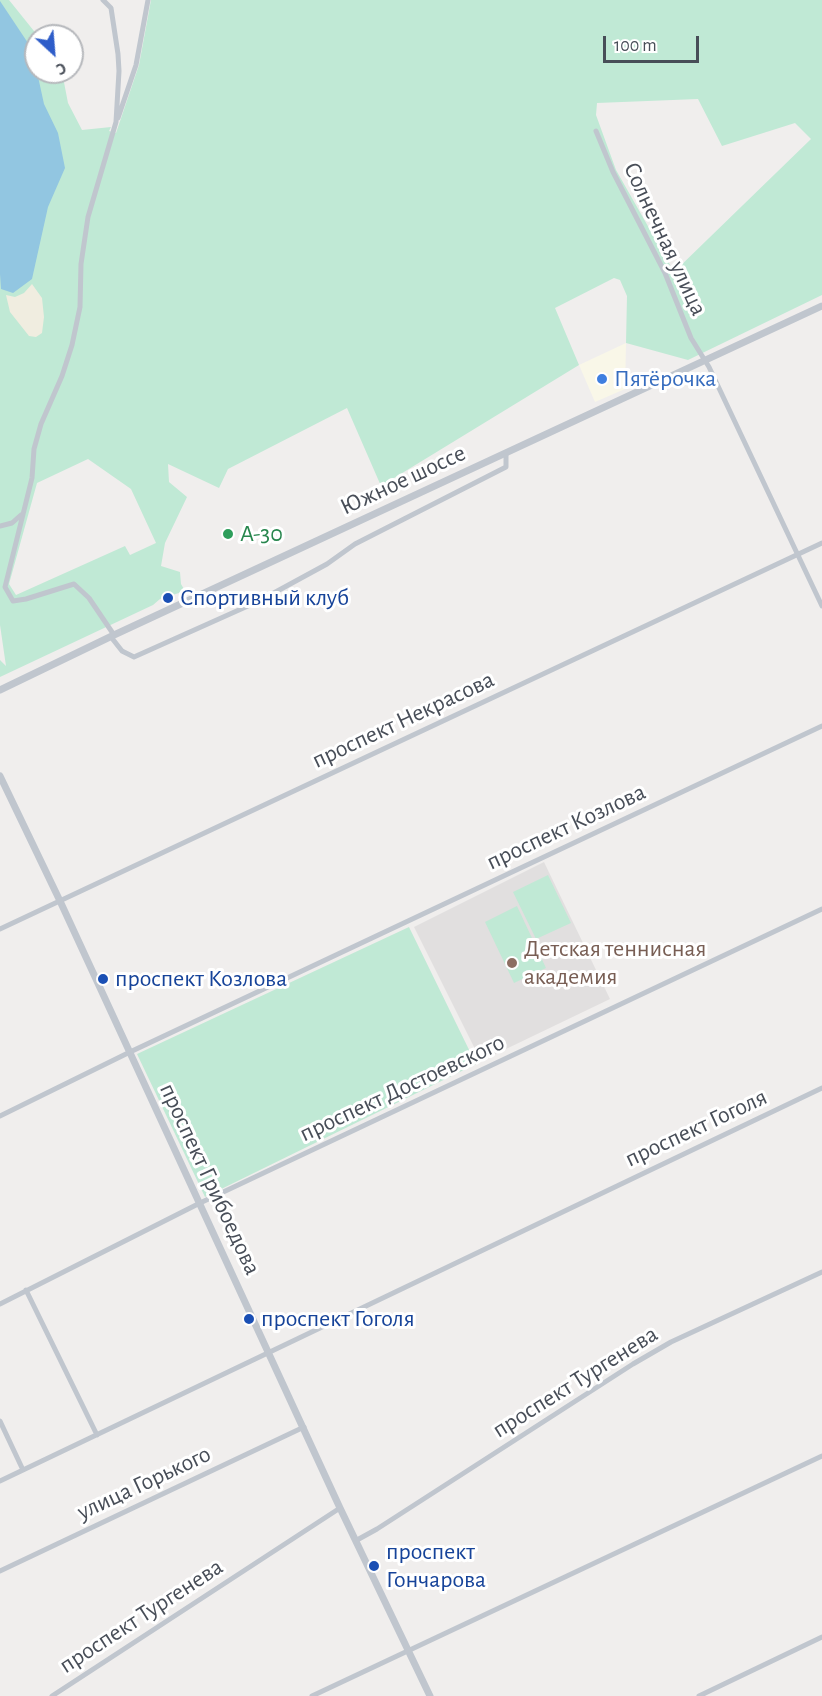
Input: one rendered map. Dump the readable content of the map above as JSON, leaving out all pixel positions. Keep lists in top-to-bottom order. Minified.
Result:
{"streets":{"street":["Солнечная улица","Южное шоссе","проспект Некрасова","проспект Козлова","проспект Достоевского","проспект Гоголя","проспект Грибоедова","проспект Тургенева","улица Горького"]},"crossings":[["Солнечная улица","Южное шоссе"],["Солнечная улица","проспект Некрасова"],["проспект Некрасова","проспект Грибоедова"],["проспект Козлова","проспект Грибоедова"],["проспект Достоевского","проспект Грибоедова"],["проспект Гоголя","проспект Грибоедова"],["проспект Грибоедова","проспект Тургенева"],["проспект Грибоедова","улица Горького"]],"places":["Пятёрочка","А-30","Спортивный клуб","Детская теннисная академия","проспект Козлова","проспект Гоголя","проспект Гончарова"],"scale_bar":"100 m","north":"bottom right"}
